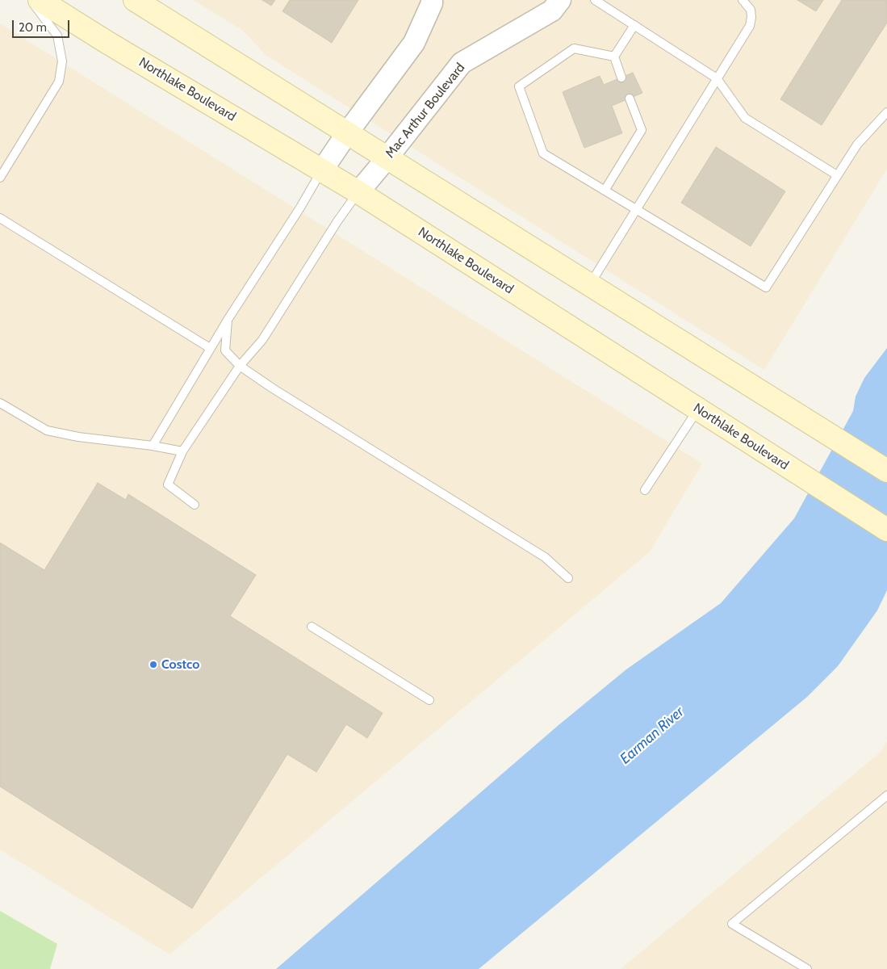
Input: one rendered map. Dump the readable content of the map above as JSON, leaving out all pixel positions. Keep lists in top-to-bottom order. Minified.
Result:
{"streets":{"main road":["Northlake Boulevard"],"street":["Mac Arthur Boulevard"]},"crossings":[["Northlake Boulevard","Mac Arthur Boulevard"]],"water":["Earman River"],"places":["Costco"],"scale_bar":"20 m"}
